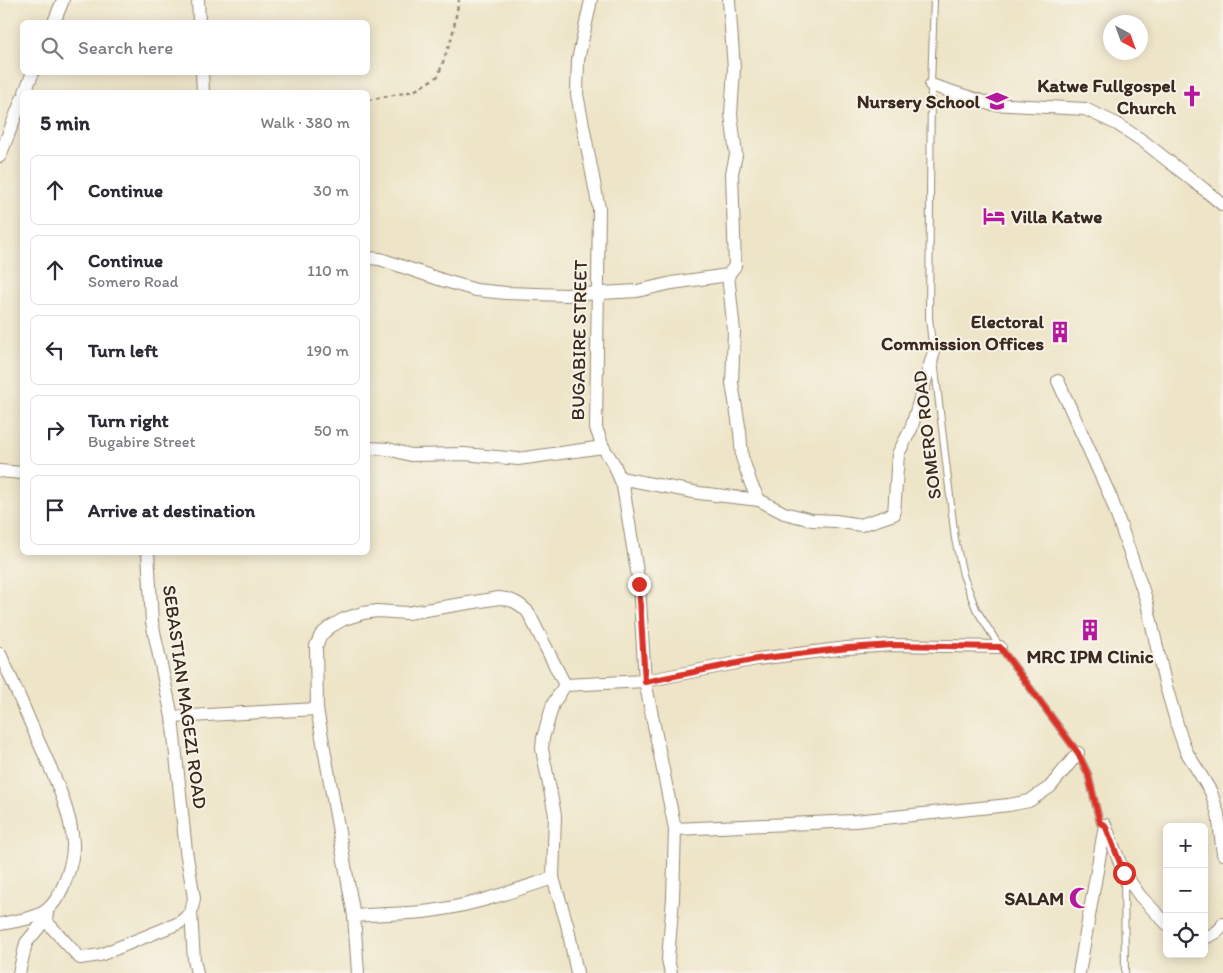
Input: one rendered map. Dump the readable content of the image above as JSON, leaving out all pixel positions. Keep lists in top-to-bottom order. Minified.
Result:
{"streets":{"street":["BUGABIRE STREET","SEBASTIAN MAGEZI ROAD"],"lane":["SOMERO ROAD"]},"places":{"church":["Katwe Fullgospel Church"],"school or university":["Nursery School"],"hotel":["Villa Katwe"],"building":["Electoral Commission Offices","MRC IPM Clinic"],"mosque":["SALAM"]},"north":"bottom right","page":{"search":"Search here","heading":["5 min","Walk · 380 m"],"list":[["Continue","30 m"],["Continue","Somero Road","110 m"],["Turn left","190 m"],["Turn right","Bugabire Street","50 m"],"Arrive at destination"],"map_buttons":["+","−"]}}
